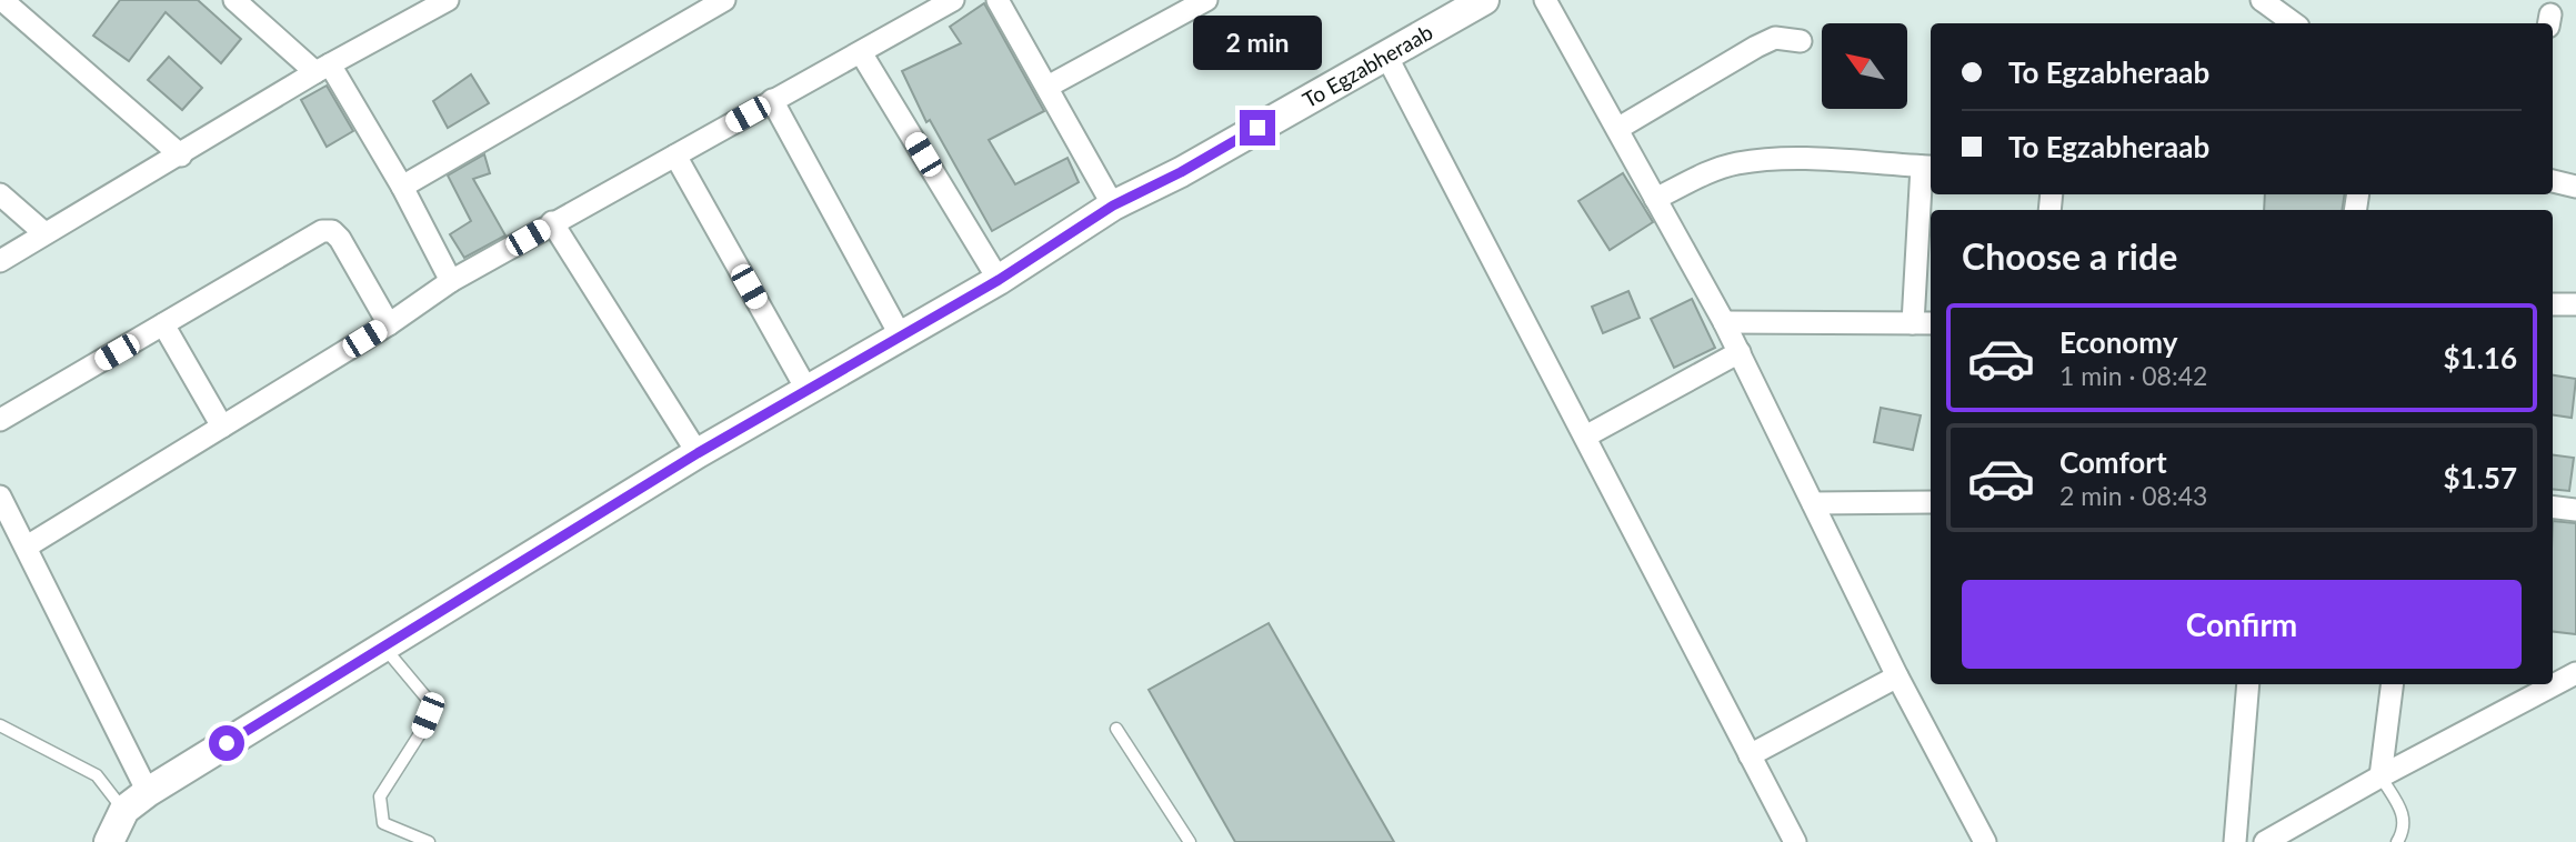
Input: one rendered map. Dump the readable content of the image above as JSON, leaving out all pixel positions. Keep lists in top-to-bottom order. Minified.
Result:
{"streets":{"main road":["To Egzabheraab"]},"north":"top left","page":{"bubble":"2 min","banner":["To Egzabheraab","To Egzabheraab"],"heading":"Choose a ride","list":[{"name":"Economy","note":"1 min · 08:42","value":"$1.16"},{"name":"Comfort","note":"2 min · 08:43","value":"$1.57"}],"buttons":"Confirm"}}
